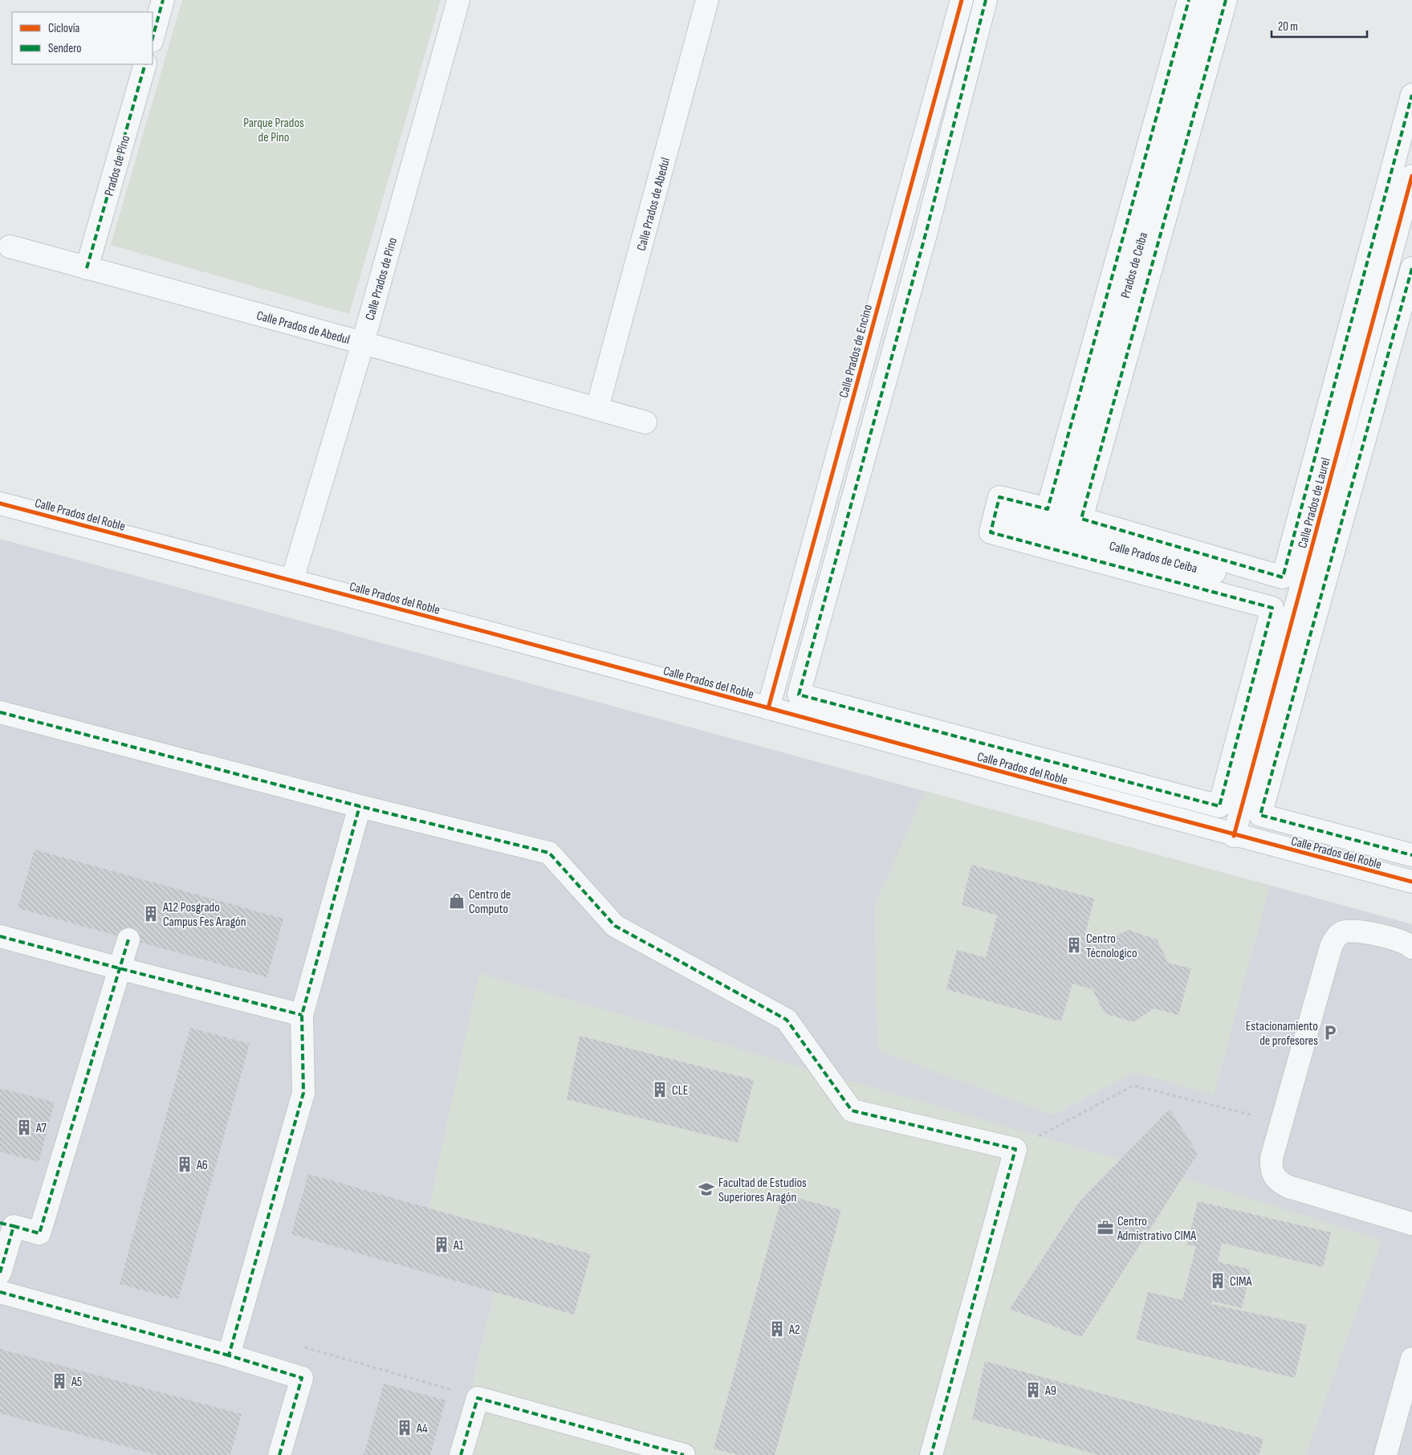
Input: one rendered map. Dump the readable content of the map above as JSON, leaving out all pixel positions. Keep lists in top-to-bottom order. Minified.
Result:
{"streets":{"street":["Prados de Pino","Calle Prados de Abedul","Prados de Ceiba","Calle Prados de Pino","Calle Prados de Encino","Calle Prados de Laurel","Calle Prados del Roble","Calle Prados de Ceiba"]},"crossings":[["Prados de Pino","Calle Prados de Abedul"],["Calle Prados de Abedul","Calle Prados de Pino"],["Prados de Ceiba","Calle Prados de Ceiba"],["Calle Prados de Pino","Calle Prados del Roble"],["Calle Prados de Encino","Calle Prados del Roble"],["Calle Prados de Laurel","Calle Prados del Roble"],["Calle Prados de Laurel","Calle Prados de Ceiba"]],"parks":["Parque Prados de Pino"],"places":{"shop":["Centro de Computo"],"building":["A12 Posgrado Campus Fes Aragón","Centro Técnologico","CLE","A7","A6","A1","CIMA","A2","A5","A9","A4"],"parking":["Estacionamiento de profesores"],"school or university":["Facultad de Estudios Superiores Aragón"],"office":["Centro Admistrativo CIMA"]},"legend":["Ciclovía","Sendero"],"scale_bar":"20 m"}
